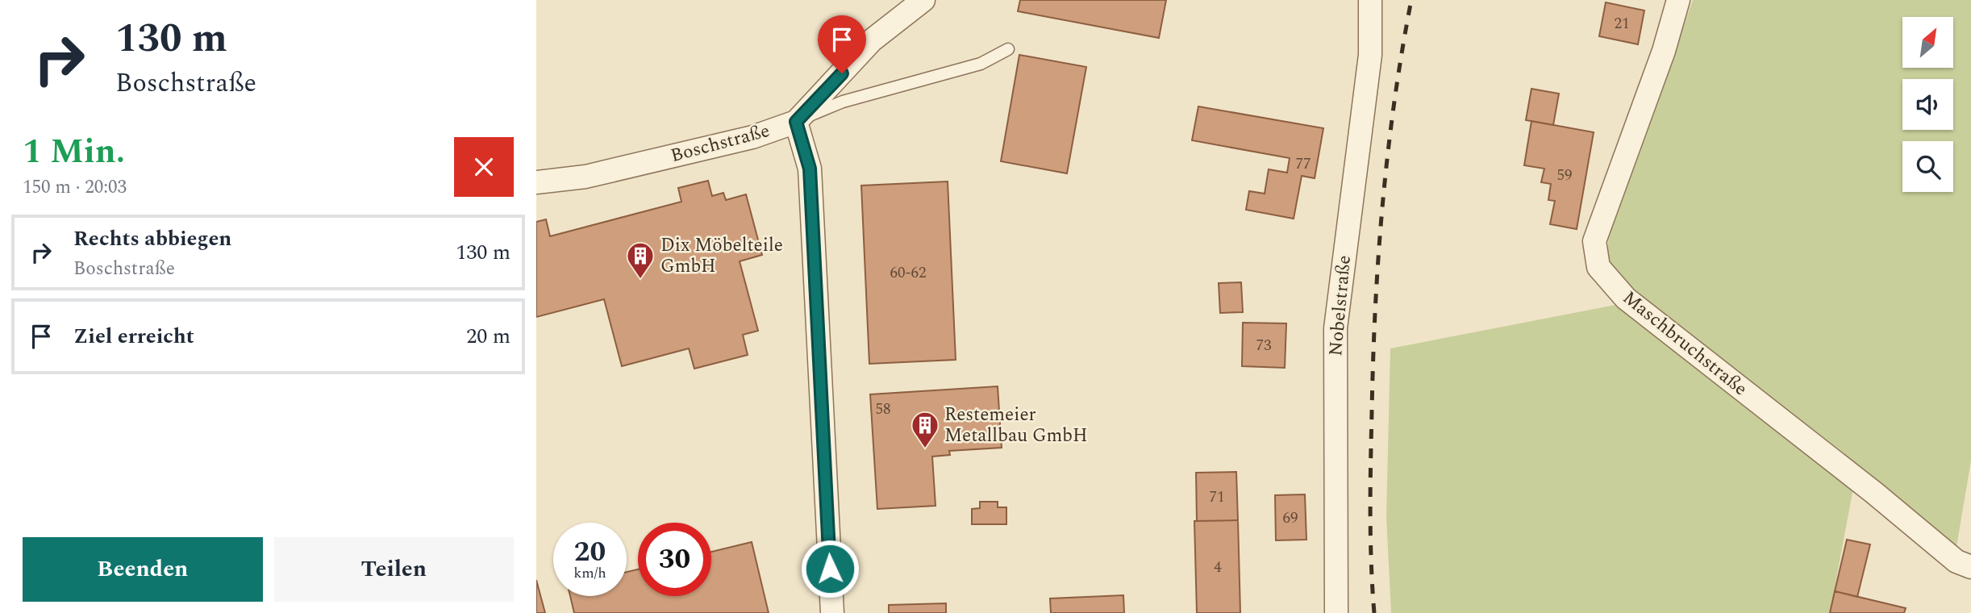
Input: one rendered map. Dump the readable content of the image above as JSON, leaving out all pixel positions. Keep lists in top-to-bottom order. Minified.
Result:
{"streets":{"street":["Boschstraße","Nobelstraße","Maschbruchstraße"]},"places":{"building":["Dix Möbelteile GmbH","Restemeier Metallbau GmbH"]},"house_numbers":["21","77","59","60-62","73","58","71","69","4"],"north":"top right","page":{"turn":["130 m","Boschstraße"],"heading":["1 Min.","150 m · 20:03"],"list":[{"name":"Rechts abbiegen","note":"Boschstraße","value":"130 m"},{"name":"Ziel erreicht","value":"20 m"}],"speed":"20 km/h","limit":"30","buttons":["Beenden","Teilen"]}}
